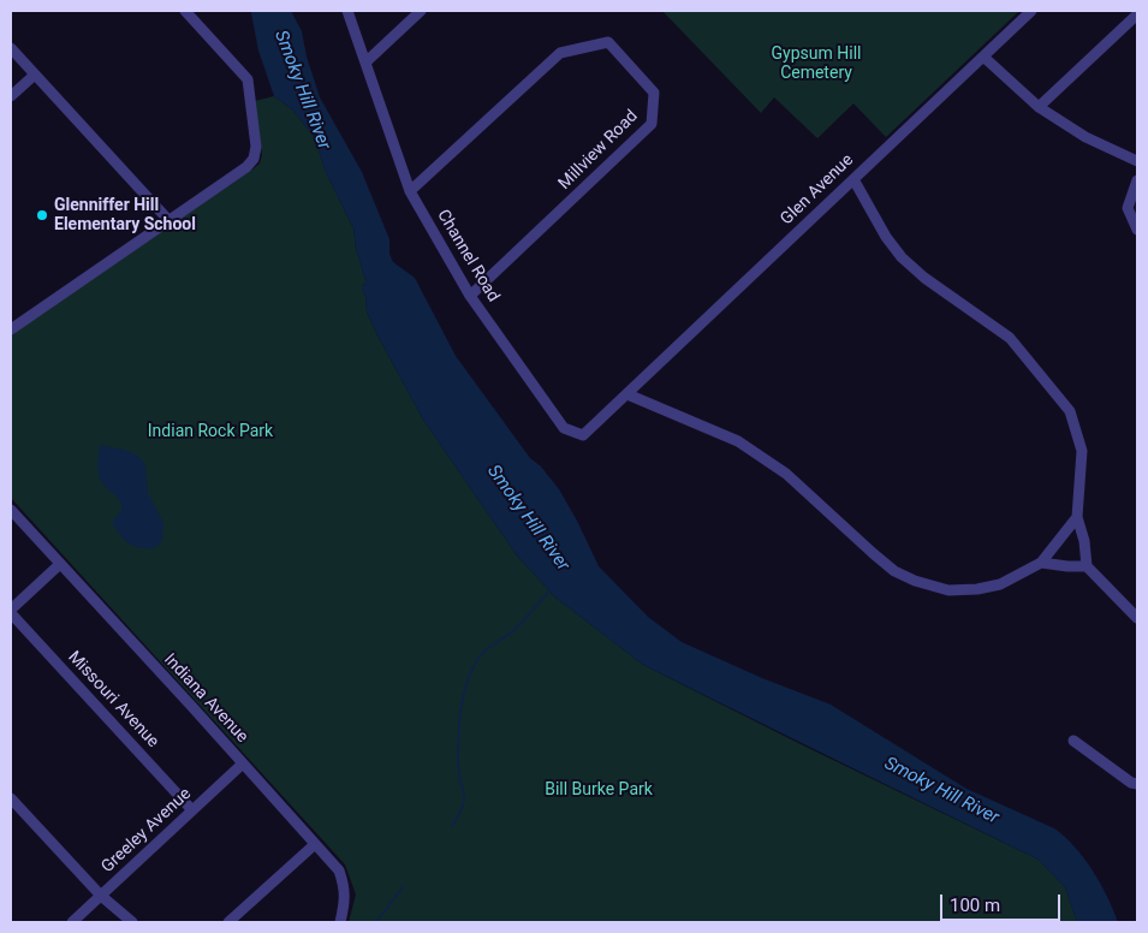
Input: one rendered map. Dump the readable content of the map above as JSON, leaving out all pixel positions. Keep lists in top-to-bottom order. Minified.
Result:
{"streets":{"street":["Millview Road","Glen Avenue","Channel Road","Indiana Avenue","Missouri Avenue","Greeley Avenue"]},"crossings":[["Millview Road","Channel Road"],["Glen Avenue","Channel Road"],["Indiana Avenue","Greeley Avenue"],["Missouri Avenue","Greeley Avenue"]],"water":["Smoky Hill River"],"parks":["Gypsum Hill Cemetery","Indian Rock Park","Bill Burke Park"],"places":["Glenniffer Hill Elementary School"],"scale_bar":"100 m"}
